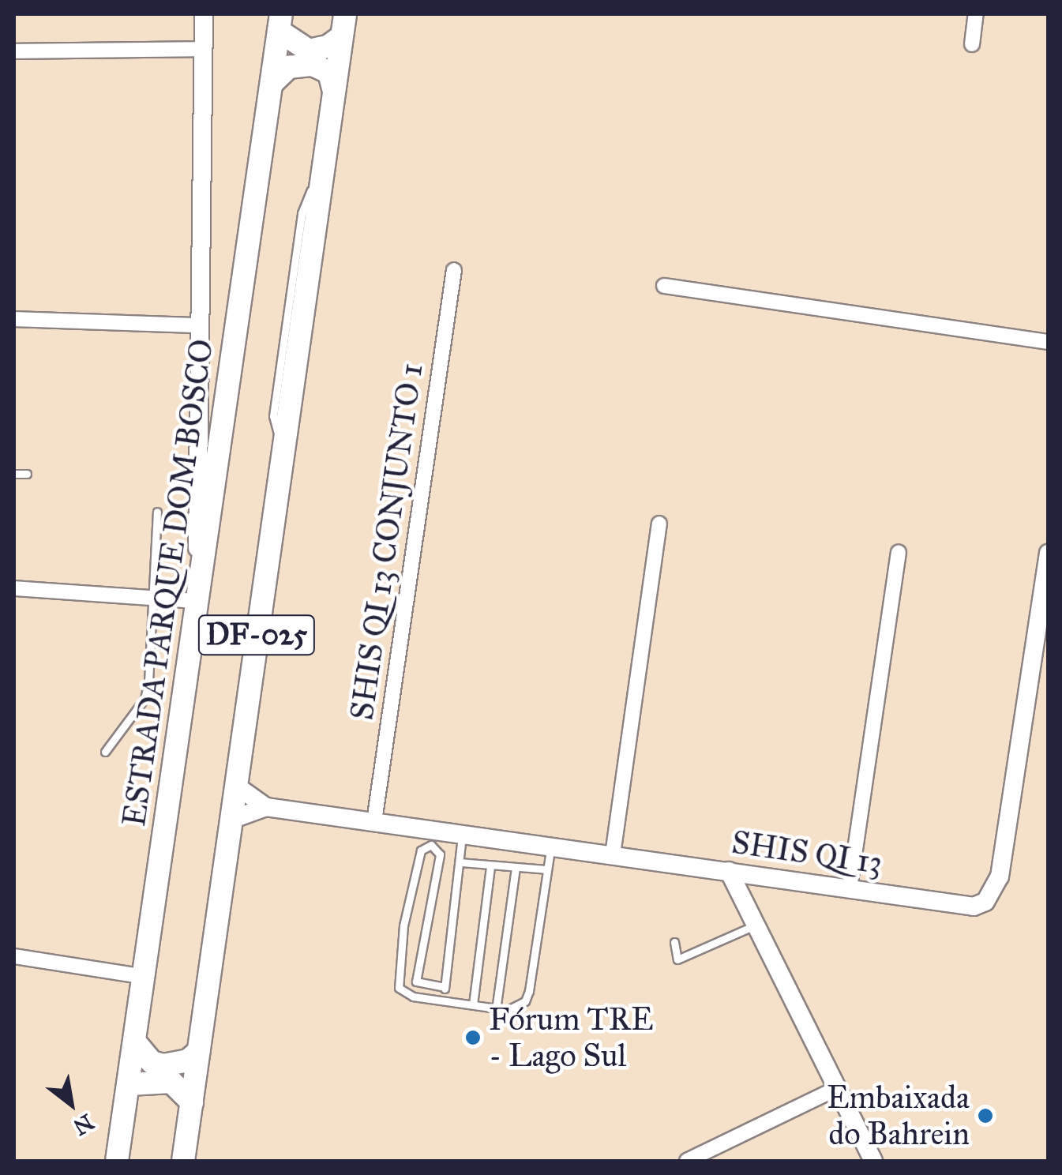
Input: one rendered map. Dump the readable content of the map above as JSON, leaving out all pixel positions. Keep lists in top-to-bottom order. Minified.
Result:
{"streets":{"main road":["ESTRADA PARQUE DOM BOSCO","DF-025"],"street":["SHIS QI 13 CONJUNTO 1","SHIS QI 13"]},"crossings":[["SHIS QI 13 CONJUNTO 1","SHIS QI 13"],["DF-025","SHIS QI 13"]],"places":["Fórum TRE - Lago Sul","Embaixada do Bahrein"],"north":"bottom right"}
